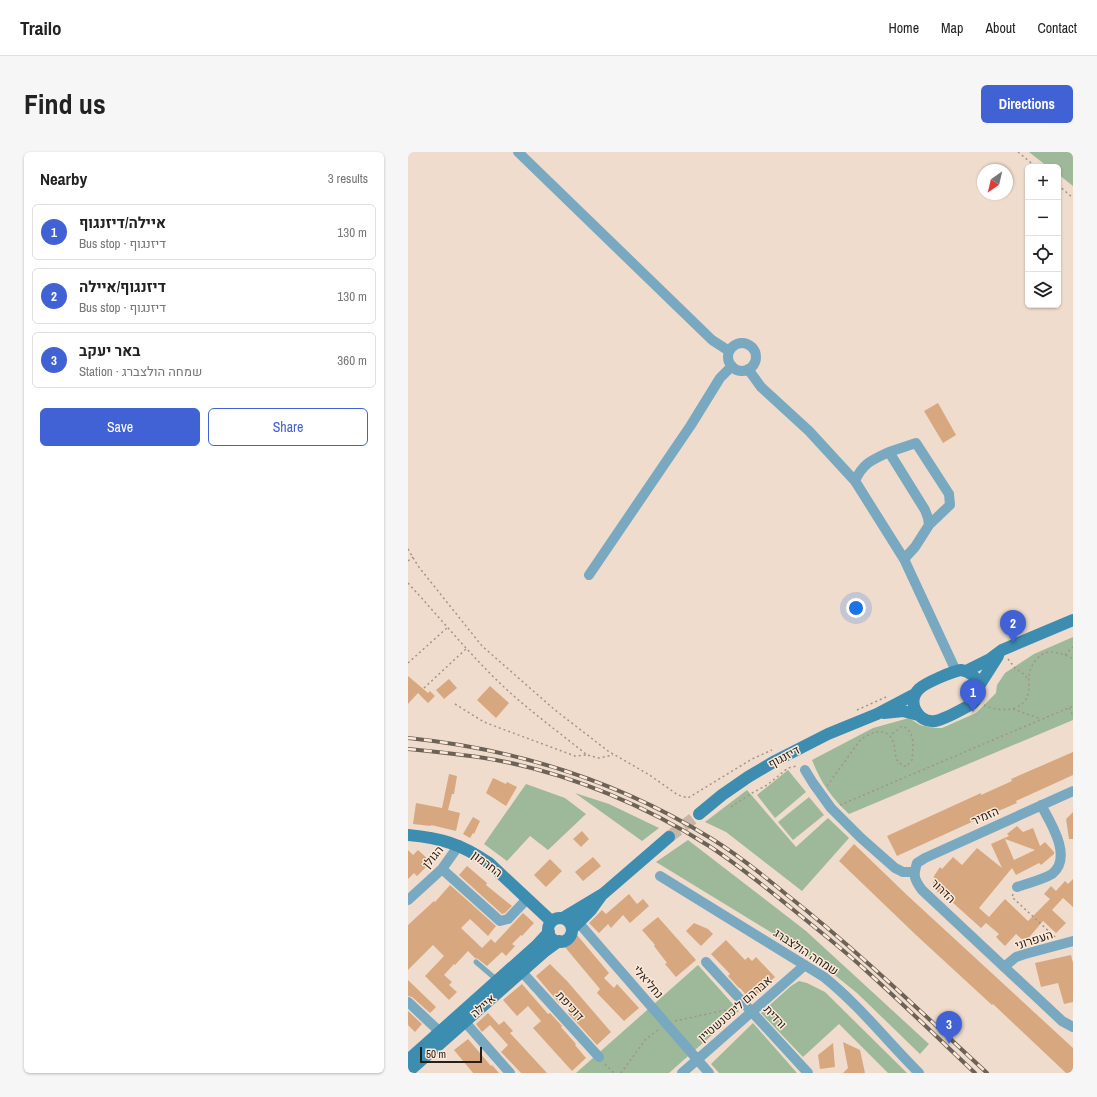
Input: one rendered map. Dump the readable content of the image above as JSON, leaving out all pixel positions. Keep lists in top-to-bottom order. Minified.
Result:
{"streets":{"street":["דיזנגוף","הזמיר","הגולן","החרמון","הדרור","העפרוני","שמחה הולצברג","נחליאלי","איילה","דוכיפת","אברהם ליכטנשטיין","ורדית"]},"crossings":[["הזמיר","הדרור"],["הגולן","החרמון"],["החרמון","נחליאלי"],["החרמון","איילה"],["הדרור","העפרוני"],["שמחה הולצברג","אברהם ליכטנשטיין"],["נחליאלי","איילה"],["נחליאלי","אברהם ליכטנשטיין"],["איילה","דוכיפת"],["אברהם ליכטנשטיין","ורדית"]],"scale_bar":"50 m","north":"bottom left","page":{"header":"Trailo","nav":["Home","Map","About","Contact"],"title":"Find us","buttons":["Directions",["Save","Share"]],"heading":["Nearby","3 results"],"map_buttons":["+","−"],"list":[{"mark":"1","name":"איילה/דיזנגוף","note":"Bus stop · דיזנגוף","value":"130 m"},{"mark":"2","name":"דיזנגוף/איילה","note":"Bus stop · דיזנגוף","value":"130 m"},{"mark":"3","name":"באר יעקב","note":"Station · שמחה הולצברג","value":"360 m"}],"pins":["2","1","3"],"scale":"50 m"}}
